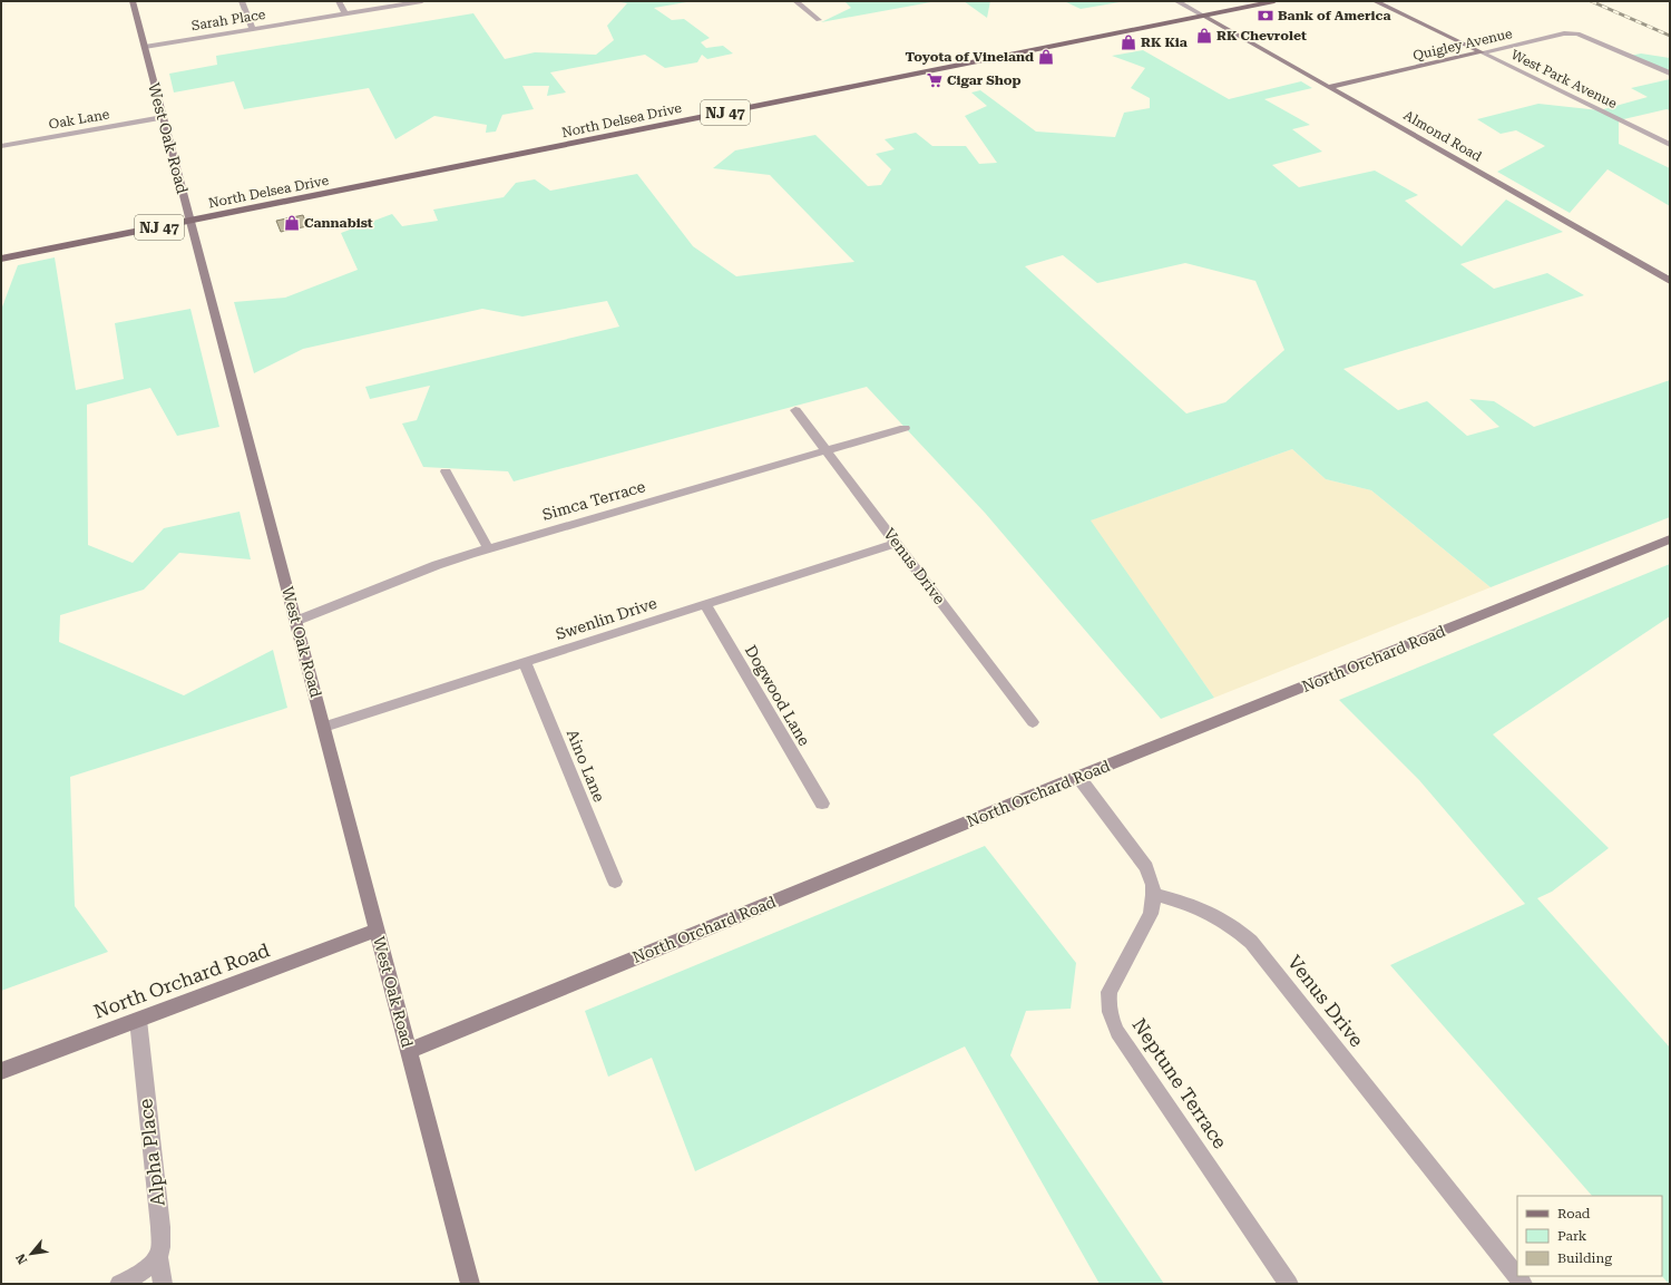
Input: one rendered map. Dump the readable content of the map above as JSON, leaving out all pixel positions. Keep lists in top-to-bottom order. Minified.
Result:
{"streets":{"main road":["NJ 47","North Delsea Drive"],"street":["Sarah Place","Quigley Avenue","West Park Avenue","Oak Lane","Almond Road","West Oak Road","Simca Terrace","Venus Drive","Swenlin Drive","North Orchard Road","Dogwood Lane","Aino Lane","Neptune Terrace","Alpha Place"]},"crossings":[["Sarah Place","West Oak Road"],["Quigley Avenue","West Park Avenue"],["Quigley Avenue","Almond Road"],["Oak Lane","West Oak Road"],["North Delsea Drive","Almond Road"],["North Delsea Drive","West Oak Road"],["West Oak Road","Simca Terrace"],["West Oak Road","Swenlin Drive"],["West Oak Road","North Orchard Road"],["Simca Terrace","Venus Drive"],["Venus Drive","Swenlin Drive"],["Venus Drive","Neptune Terrace"],["Swenlin Drive","Dogwood Lane"],["Swenlin Drive","Aino Lane"],["North Orchard Road","Alpha Place"]],"places":{"bank":["Bank of America"],"shop":["RK Chevrolet","RK Kia","Toyota of Vineland","Cannabist"],"supermarket":["Cigar Shop"]},"legend":["Road","Park","Building"],"north":"bottom left"}
